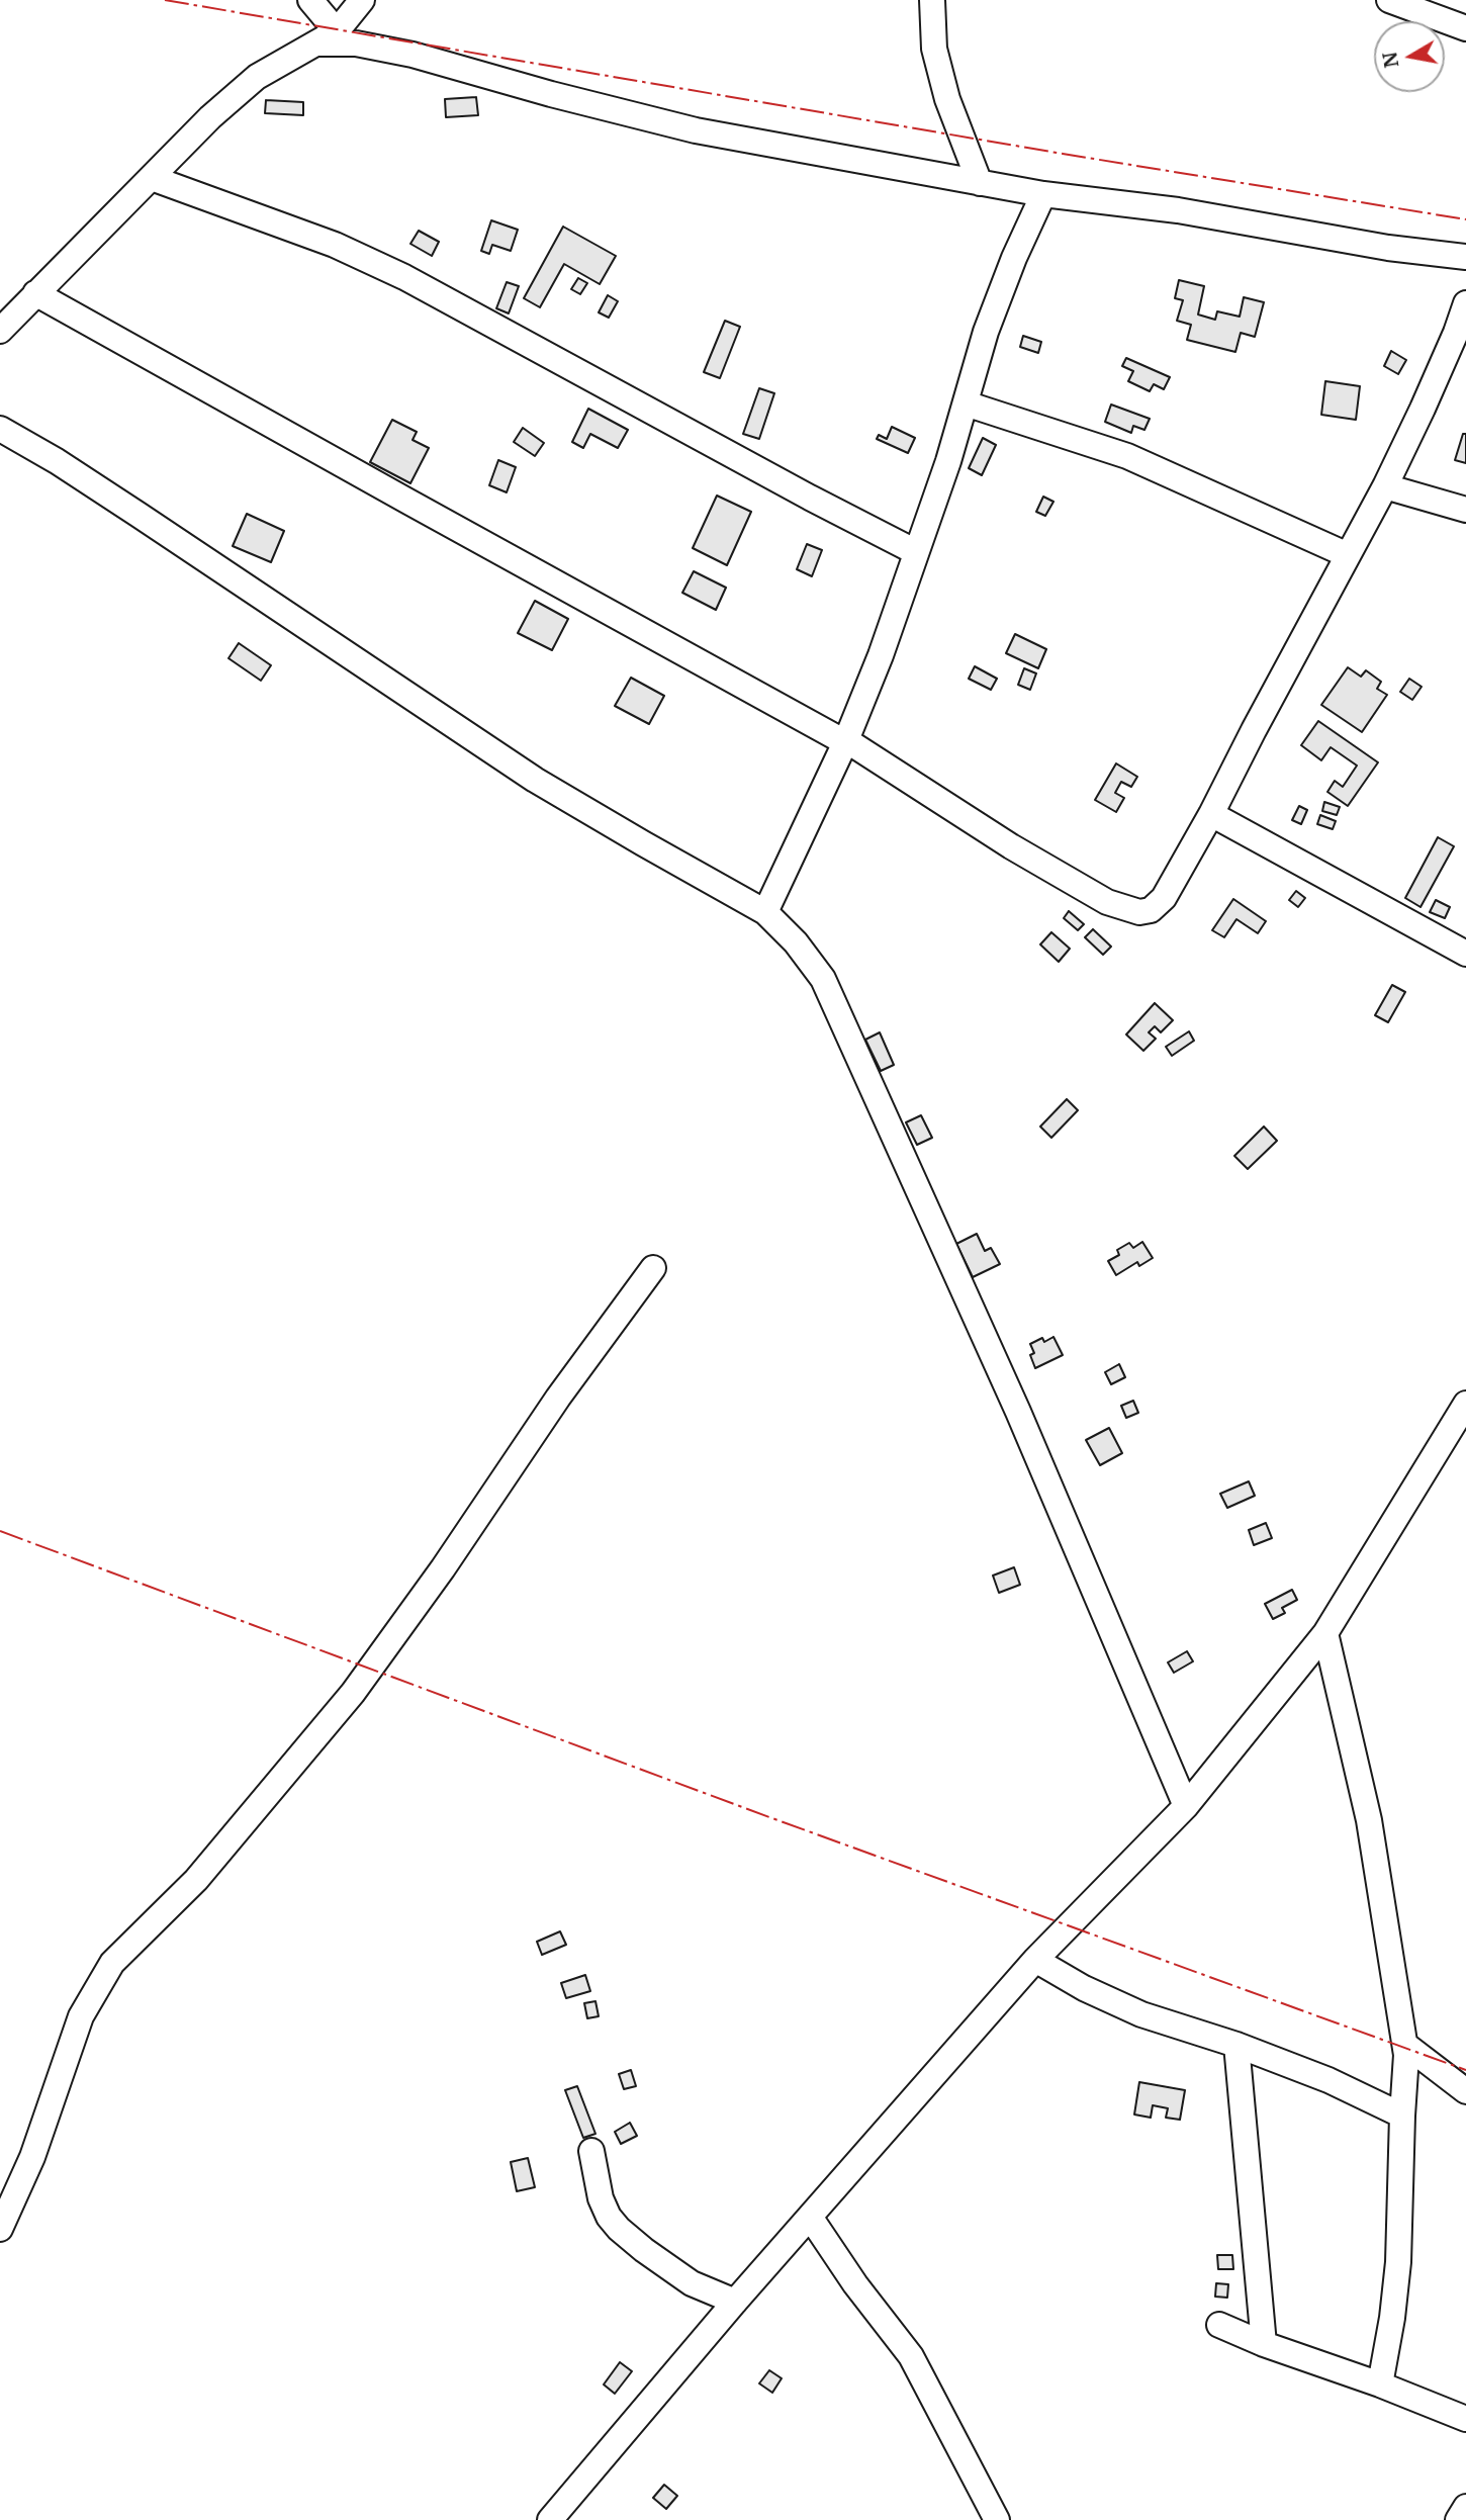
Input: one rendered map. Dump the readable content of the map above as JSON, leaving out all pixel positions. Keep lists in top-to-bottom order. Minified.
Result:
{"north":"left"}
